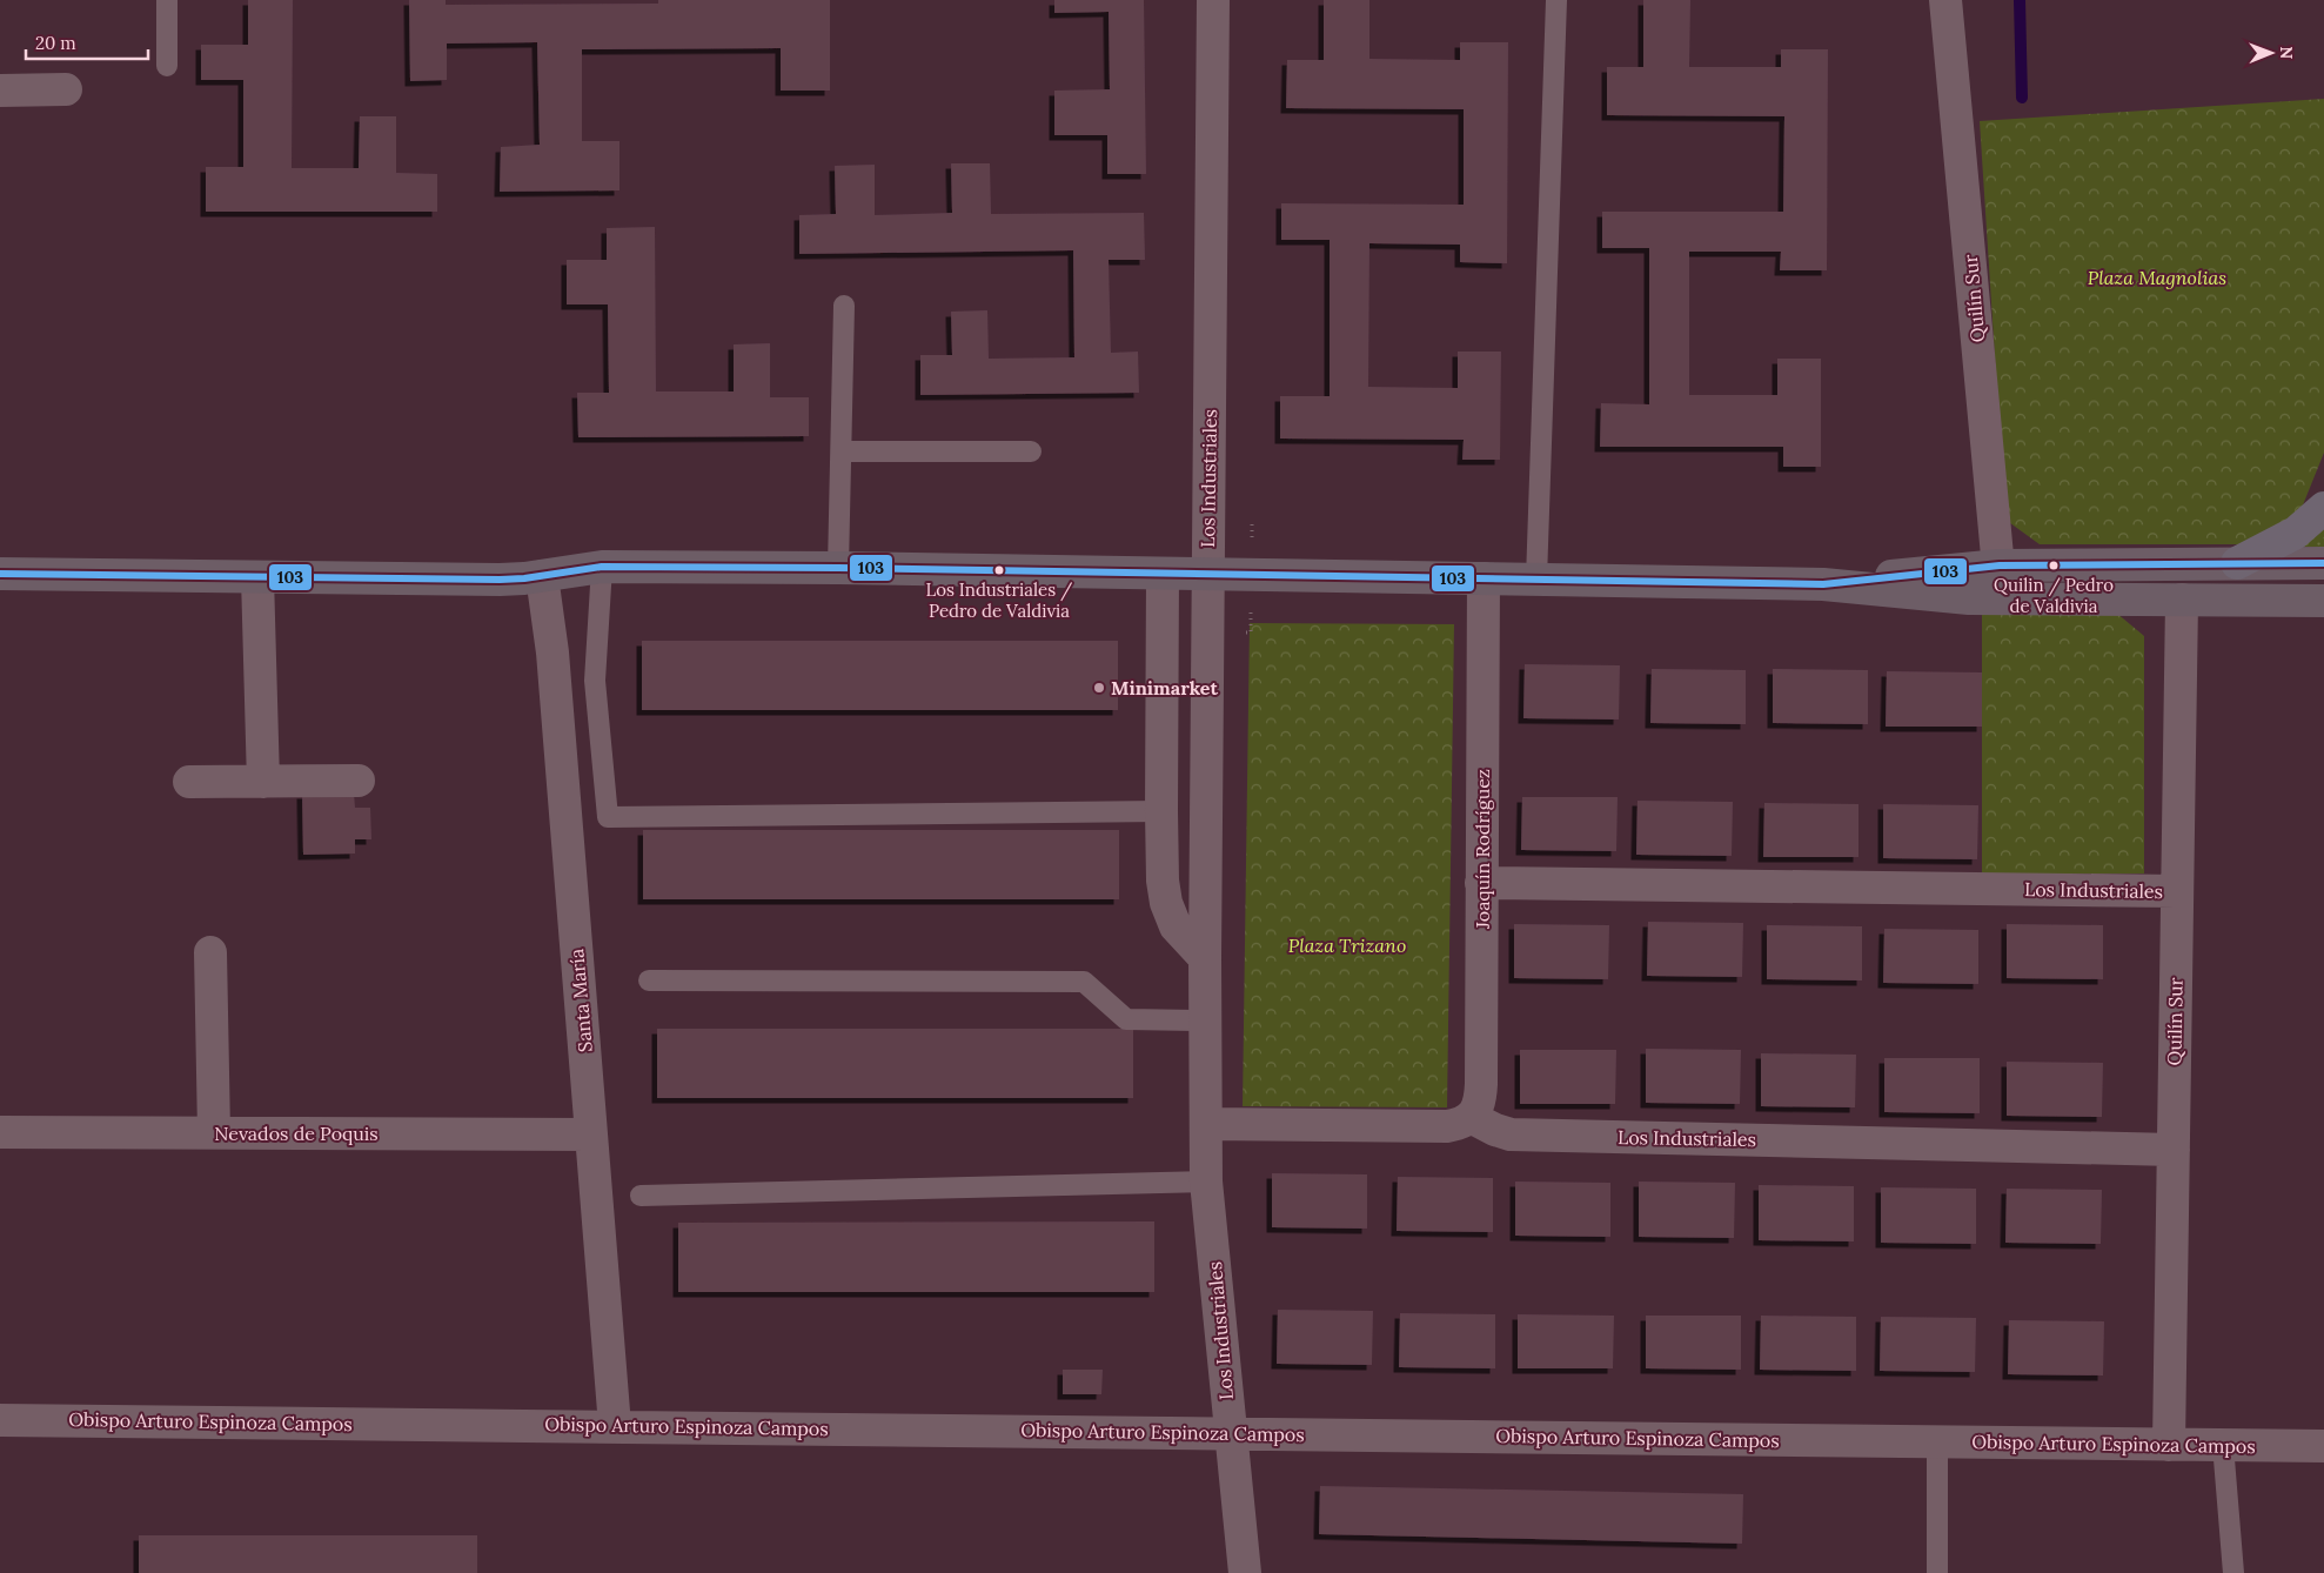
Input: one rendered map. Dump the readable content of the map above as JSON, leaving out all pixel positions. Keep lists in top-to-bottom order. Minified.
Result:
{"streets":{"street":["Quilín Sur","Los Industriales","Joaquín Rodríguez","Santa María","Nevados de Poquis","Obispo Arturo Espinoza Campos"]},"crossings":[["Quilín Sur","Los Industriales"],["Quilín Sur","Obispo Arturo Espinoza Campos"],["Los Industriales","Joaquín Rodríguez"],["Los Industriales","Obispo Arturo Espinoza Campos"],["Santa María","Nevados de Poquis"],["Santa María","Obispo Arturo Espinoza Campos"]],"parks":["Plaza Magnolias","Plaza Trizano"],"places":["Quilin / Pedro de Valdivia","Los Industriales / Pedro de Valdivia","Minimarket"],"lines":["transit line 103"],"scale_bar":"20 m","north":"right"}
